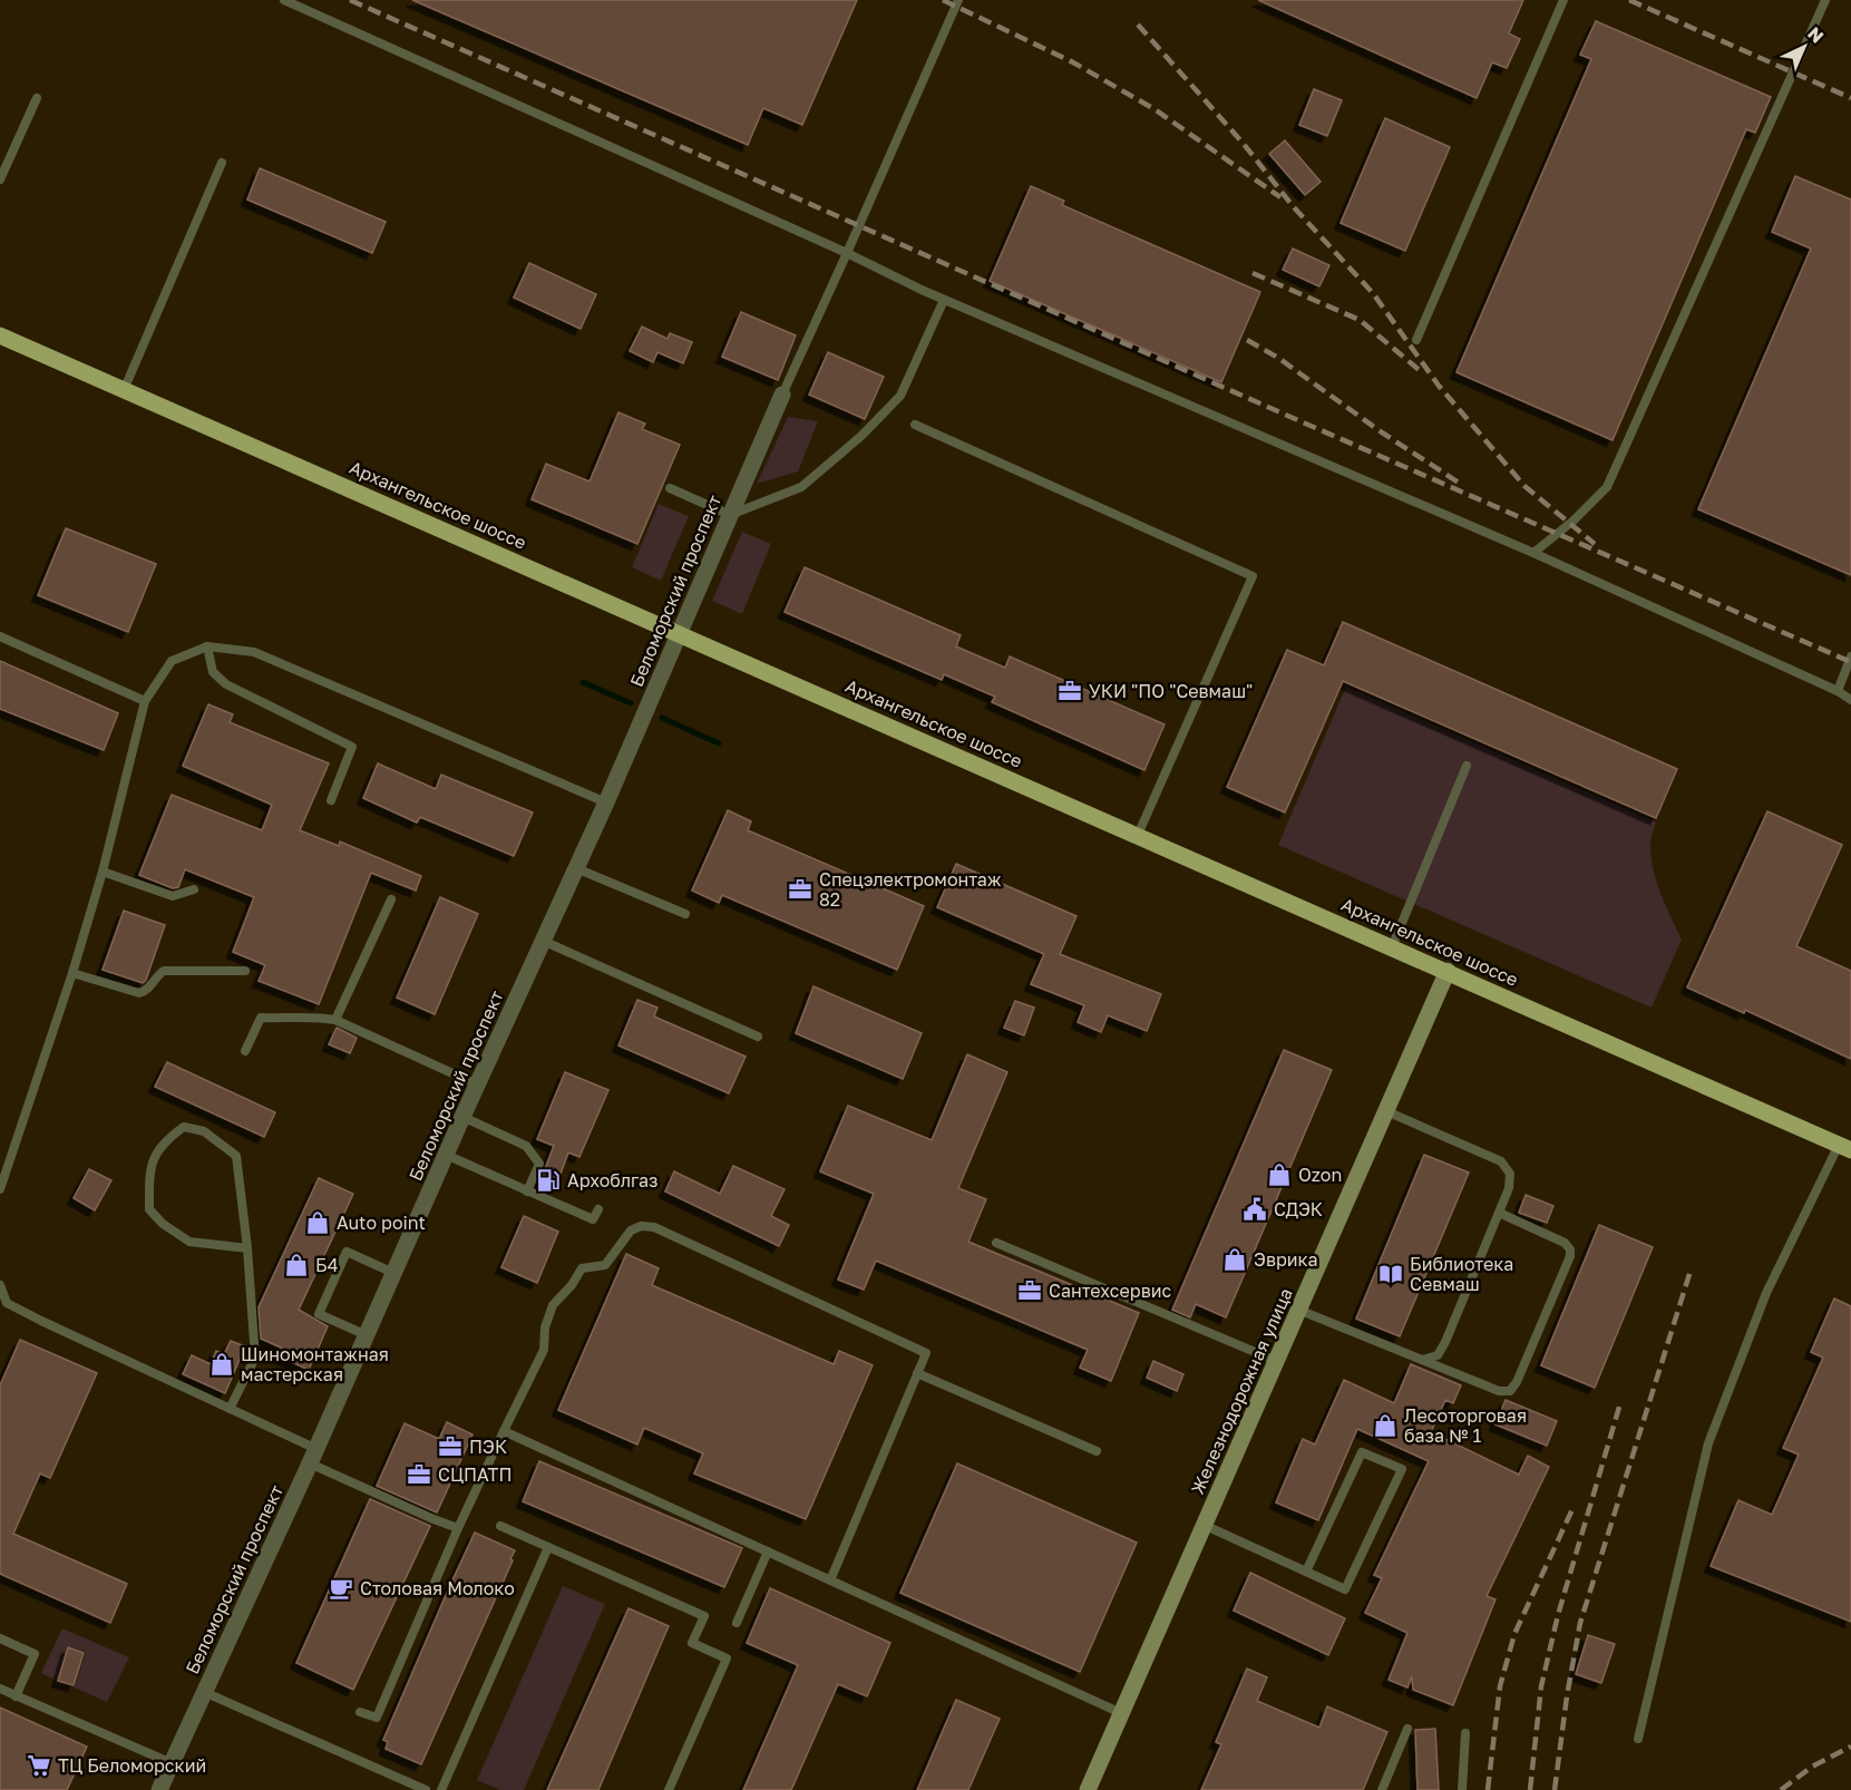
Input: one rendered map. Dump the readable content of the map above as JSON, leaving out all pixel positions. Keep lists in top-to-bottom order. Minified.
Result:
{"streets":{"main road":["Архангельское шоссе","Железнодорожная улица"],"street":["Беломорский проспект"]},"crossings":[["Архангельское шоссе","Беломорский проспект"],["Архангельское шоссе","Железнодорожная улица"]],"places":{"office":["УКИ \"ПО \"Севмаш\"","Спецэлектромонтаж 82","Сантехсервис","ПЭК","СЦПАТП"],"shop":["Ozon","Auto point","Эврика","Б4","Шиномонтажная мастерская","Лесоторговая база № 1"],"fuel station":["Архоблгаз"],"public building":["СДЭК"],"library":["Библиотека Севмаш"],"cafe":["Столовая Молоко"],"supermarket":["ТЦ Беломорский"]},"north":"top right"}
